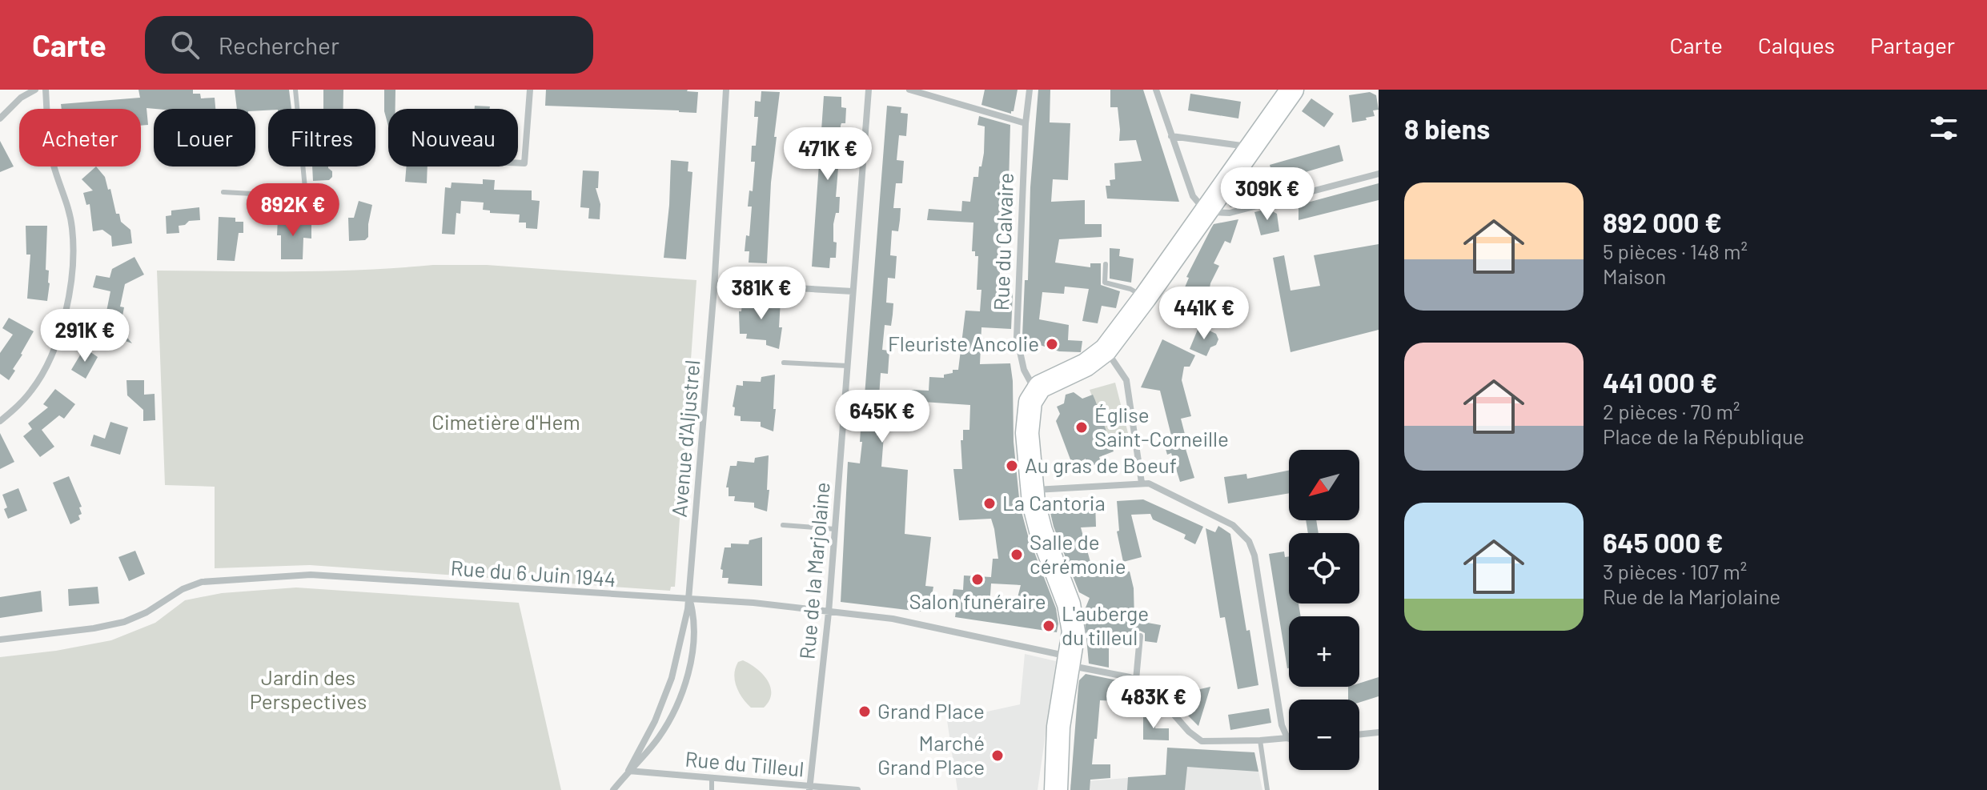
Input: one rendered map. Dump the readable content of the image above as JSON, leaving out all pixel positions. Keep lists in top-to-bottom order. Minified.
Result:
{"streets":{"street":["Rue du Calvaire","Avenue d'Aljustrel","Rue de la Marjolaine","Rue du 6 Juin 1944","Rue du Tilleul"]},"crossings":[["Avenue d'Aljustrel","Rue du 6 Juin 1944"],["Avenue d'Aljustrel","Rue du Tilleul"],["Rue de la Marjolaine","Rue du 6 Juin 1944"],["Rue de la Marjolaine","Rue du Tilleul"]],"parks":["Cimetière d'Hem","Jardin des Perspectives"],"places":["Fleuriste Ancolie","Église Saint-Corneille","Au gras de Boeuf","La Cantoria","Salle de cérémonie","Salon funéraire","L'auberge du tilleul","Grand Place","Marché Grand Place"],"north":"bottom left","page":{"header":"Carte","search":"Rechercher","nav":["Carte","Calques","Partager"],"heading":"8 biens","chip":["Acheter","Louer","Filtres","Nouveau"],"price":["471K €","309K €","892K €","381K €","441K €","291K €","645K €","483K €"],"list":[{"name":"892 000 €","note":"5 pièces · 148 m² · Maison"},{"name":"441 000 €","note":"2 pièces · 70 m² · Place de la République"},{"name":"645 000 €","note":"3 pièces · 107 m² · Rue de la Marjolaine"}],"map_buttons":["+","−"]}}
